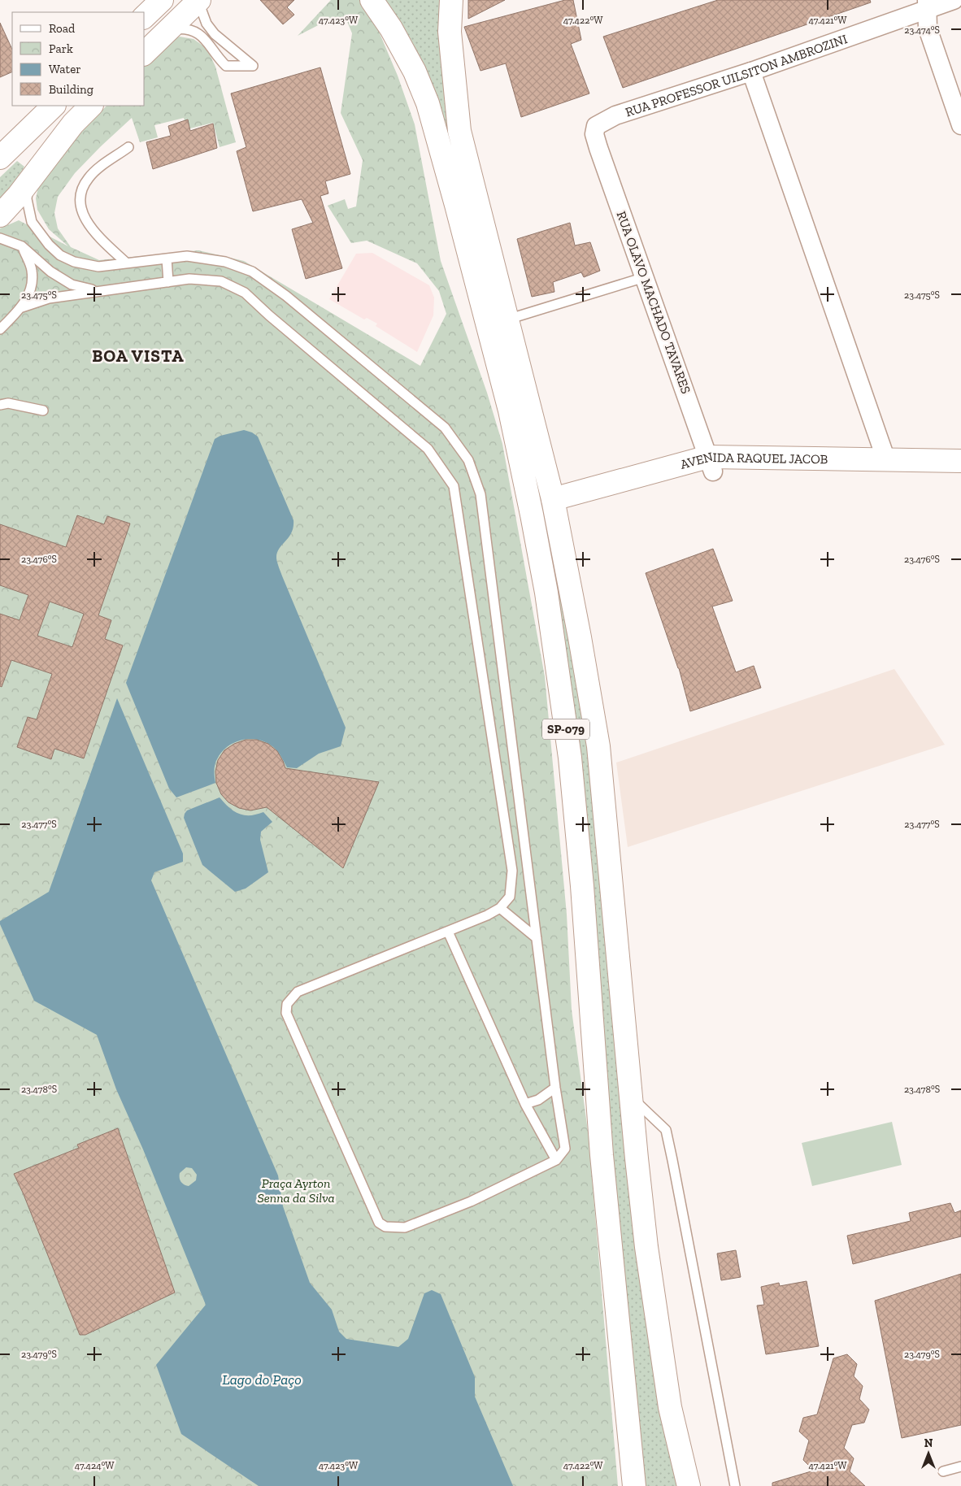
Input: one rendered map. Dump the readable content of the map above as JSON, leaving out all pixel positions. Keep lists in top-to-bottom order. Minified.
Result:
{"streets":{"main road":["AVENIDA RAQUEL JACOB","SP-079"],"street":["RUA PROFESSOR UILSITON AMBROZINI","RUA OLAVO MACHADO TAVARES"]},"crossings":[["RUA PROFESSOR UILSITON AMBROZINI","RUA OLAVO MACHADO TAVARES"],["RUA OLAVO MACHADO TAVARES","AVENIDA RAQUEL JACOB"],["AVENIDA RAQUEL JACOB","SP-079"]],"districts":["BOA VISTA"],"water":["Lago do Paço"],"parks":["Praça Ayrton Senna da Silva"],"legend":["Road","Park","Water","Building"],"north":"top","coordinates":["47.423°W","47.422°W","47.421°W","23.474°S","23.475°S","23.476°S","23.477°S","23.478°S","23.479°S","47.424°W"]}
